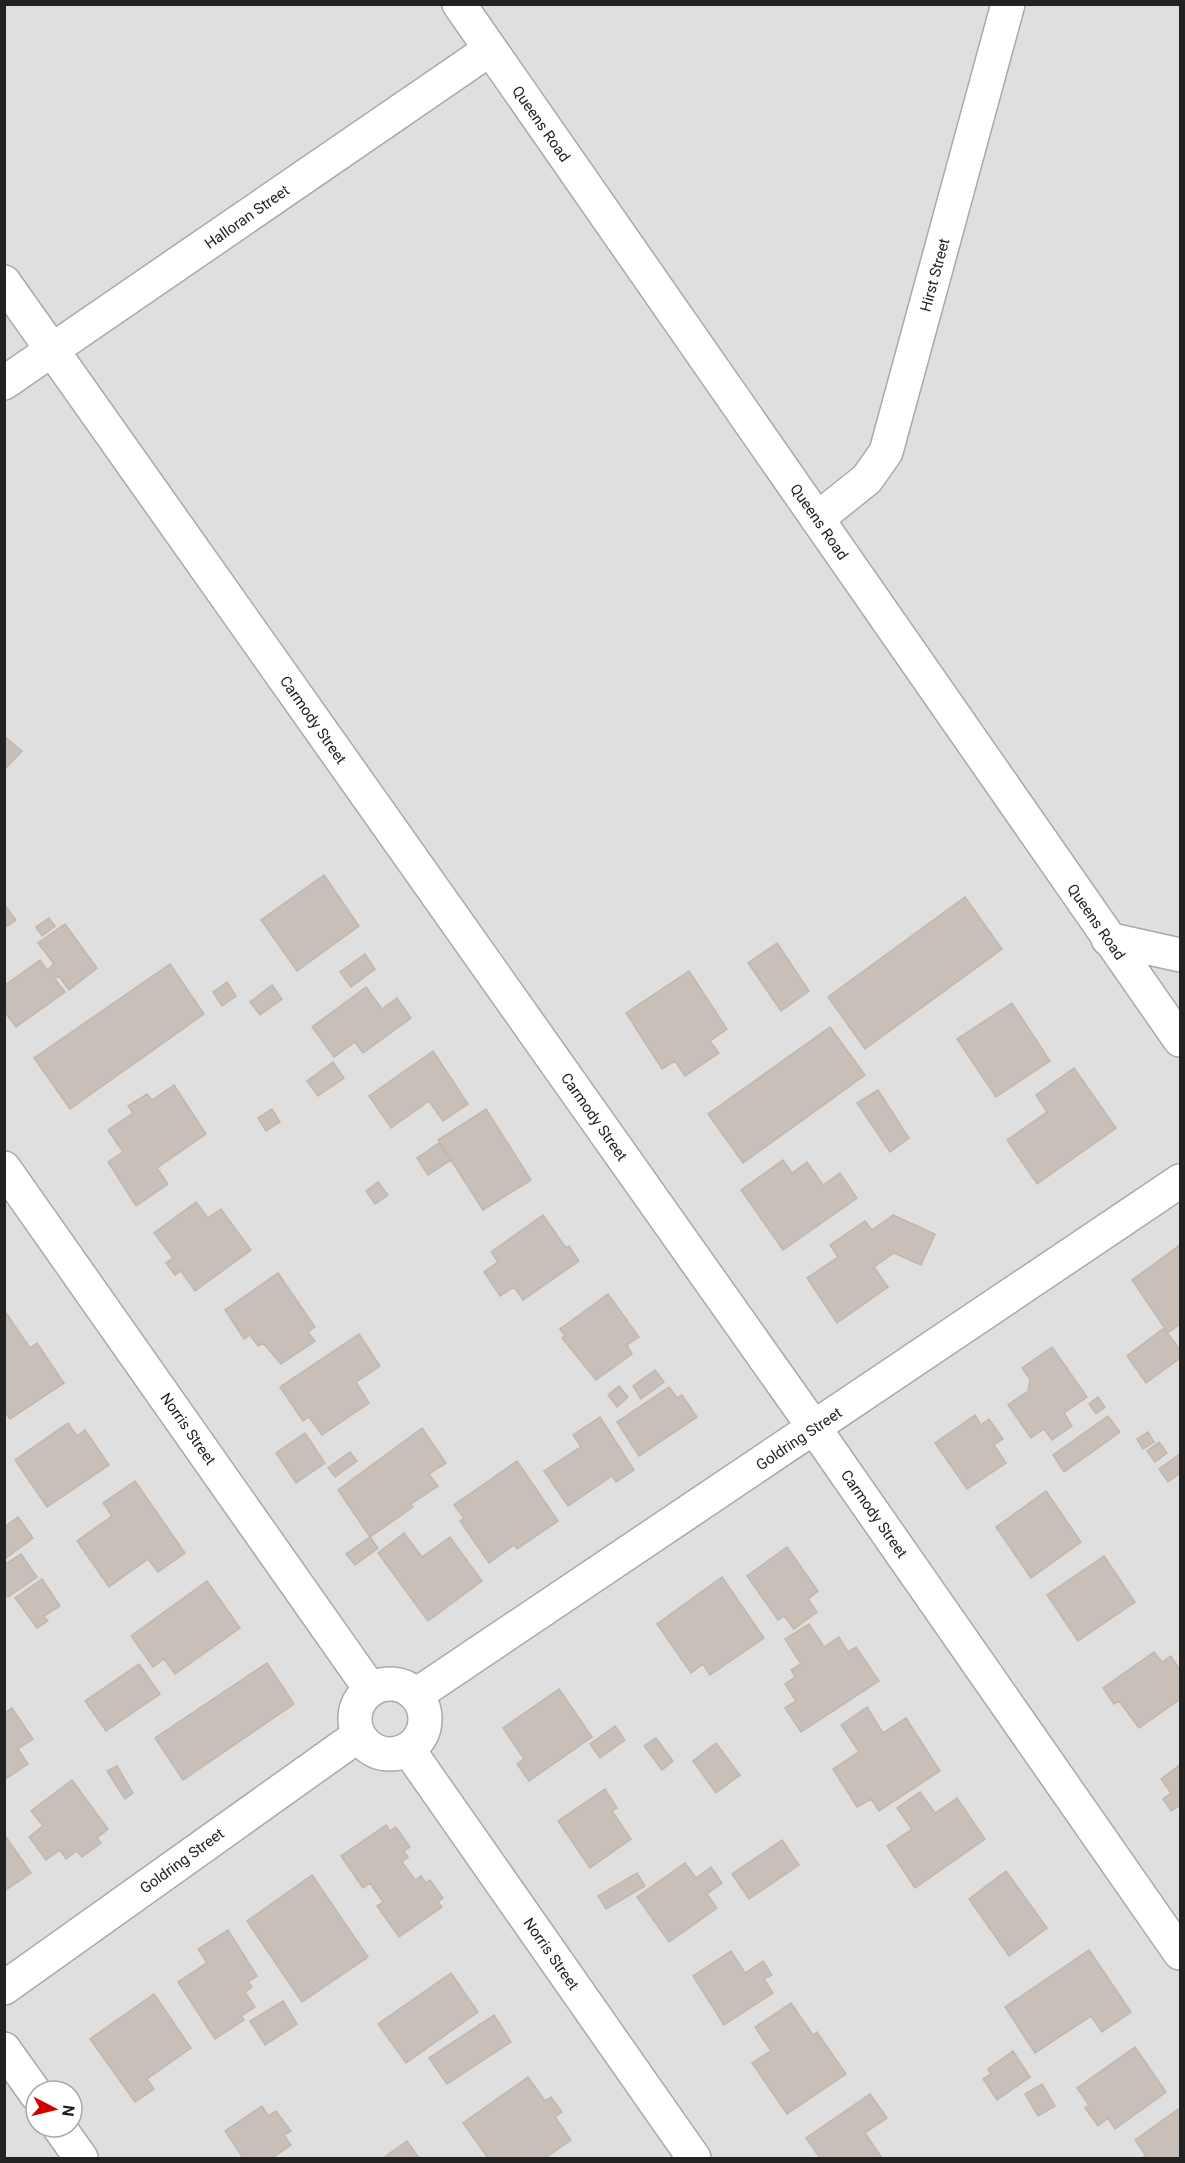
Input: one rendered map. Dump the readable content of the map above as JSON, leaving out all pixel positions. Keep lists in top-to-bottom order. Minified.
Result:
{"streets":{"street":["Queens Road","Halloran Street","Hirst Street","Carmody Street","Norris Street","Goldring Street"]},"crossings":[["Queens Road","Halloran Street"],["Queens Road","Hirst Street"],["Halloran Street","Carmody Street"],["Carmody Street","Goldring Street"],["Norris Street","Goldring Street"]],"north":"right"}
